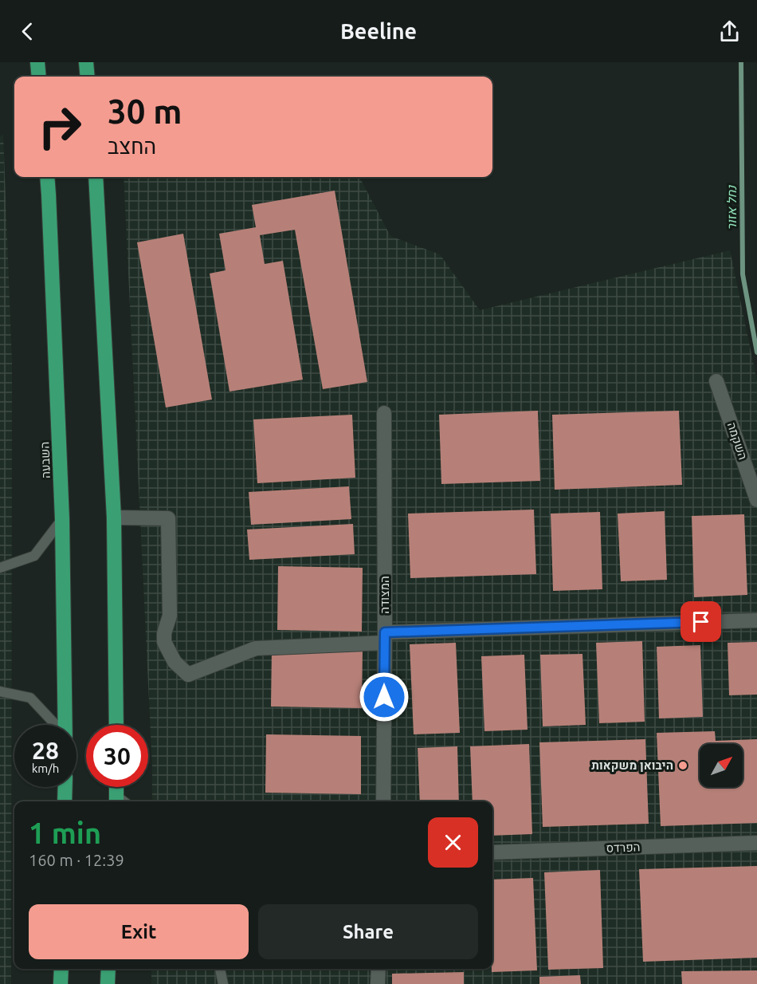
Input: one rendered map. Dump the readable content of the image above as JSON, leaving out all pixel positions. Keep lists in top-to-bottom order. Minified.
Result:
{"streets":{"highway":["השבעה"],"street":["השקמה","המצודה","הפרדס"]},"water":["נחל אזור"],"places":["היבואן משקאות"],"north":"top right","page":{"header":"Beeline","turn":["30 m","החצב"],"speed":"28 km/h","limit":"30","heading":["1 min","160 m · 12:39"],"buttons":["Exit","Share"]}}
